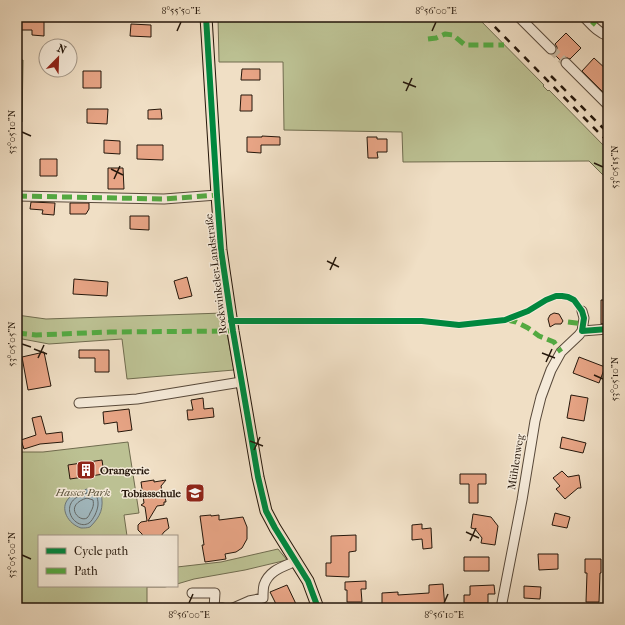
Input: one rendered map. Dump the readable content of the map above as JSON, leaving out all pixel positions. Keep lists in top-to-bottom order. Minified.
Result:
{"streets":{"main road":["Rockwinkeler Landstraße"],"street":["Mühlenweg"]},"parks":["Hasses Park"],"places":{"building":["Orangerie"],"school or university":["Tobiasschule"]},"legend":["Cycle path","Path"],"north":"top right","coordinates":["8°55'50\"E","8°56'00\"E","53°05'10\"N","53°05'15\"N","53°05'05\"N","53°05'00\"N","8°56'10\"E"]}
